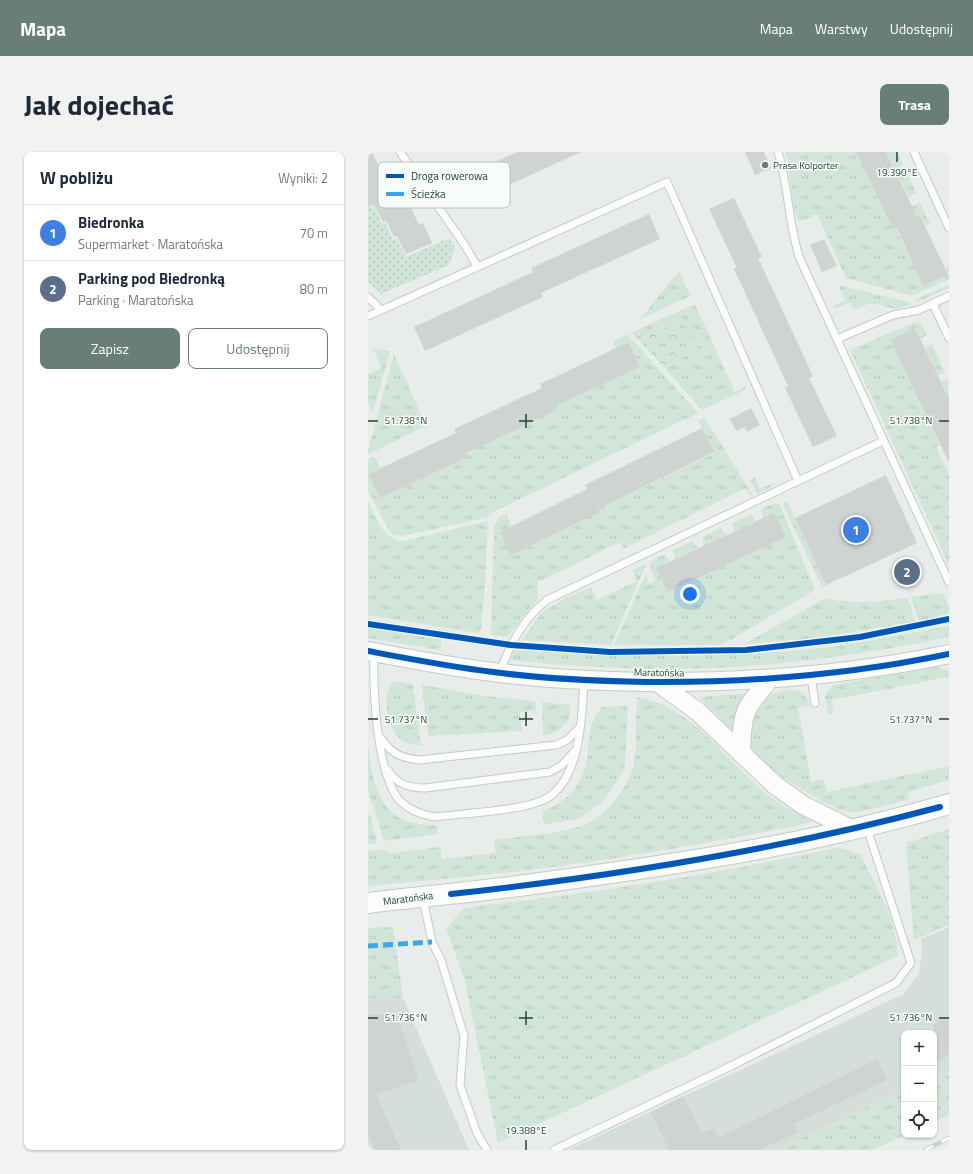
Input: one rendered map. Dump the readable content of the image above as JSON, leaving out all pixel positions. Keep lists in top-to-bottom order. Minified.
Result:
{"streets":{"main road":["Maratońska"]},"places":["Prasa Kolporter"],"legend":["Droga rowerowa","Ścieżka"],"page":{"header":"Mapa","nav":["Mapa","Warstwy","Udostępnij"],"title":"Jak dojechać","buttons":["Trasa",["Zapisz","Udostępnij"]],"heading":["W pobliżu","Wyniki: 2"],"list":[{"mark":"1","name":"Biedronka","note":"Supermarket · Maratońska","value":"70 m"},{"mark":"2","name":"Parking pod Biedronką","note":"Parking · Maratońska","value":"80 m"}],"pins":["1","2"],"map_buttons":["+","−"]},"coordinates":["19.390°E","51.738°N","51.737°N","51.736°N","19.388°E"]}
